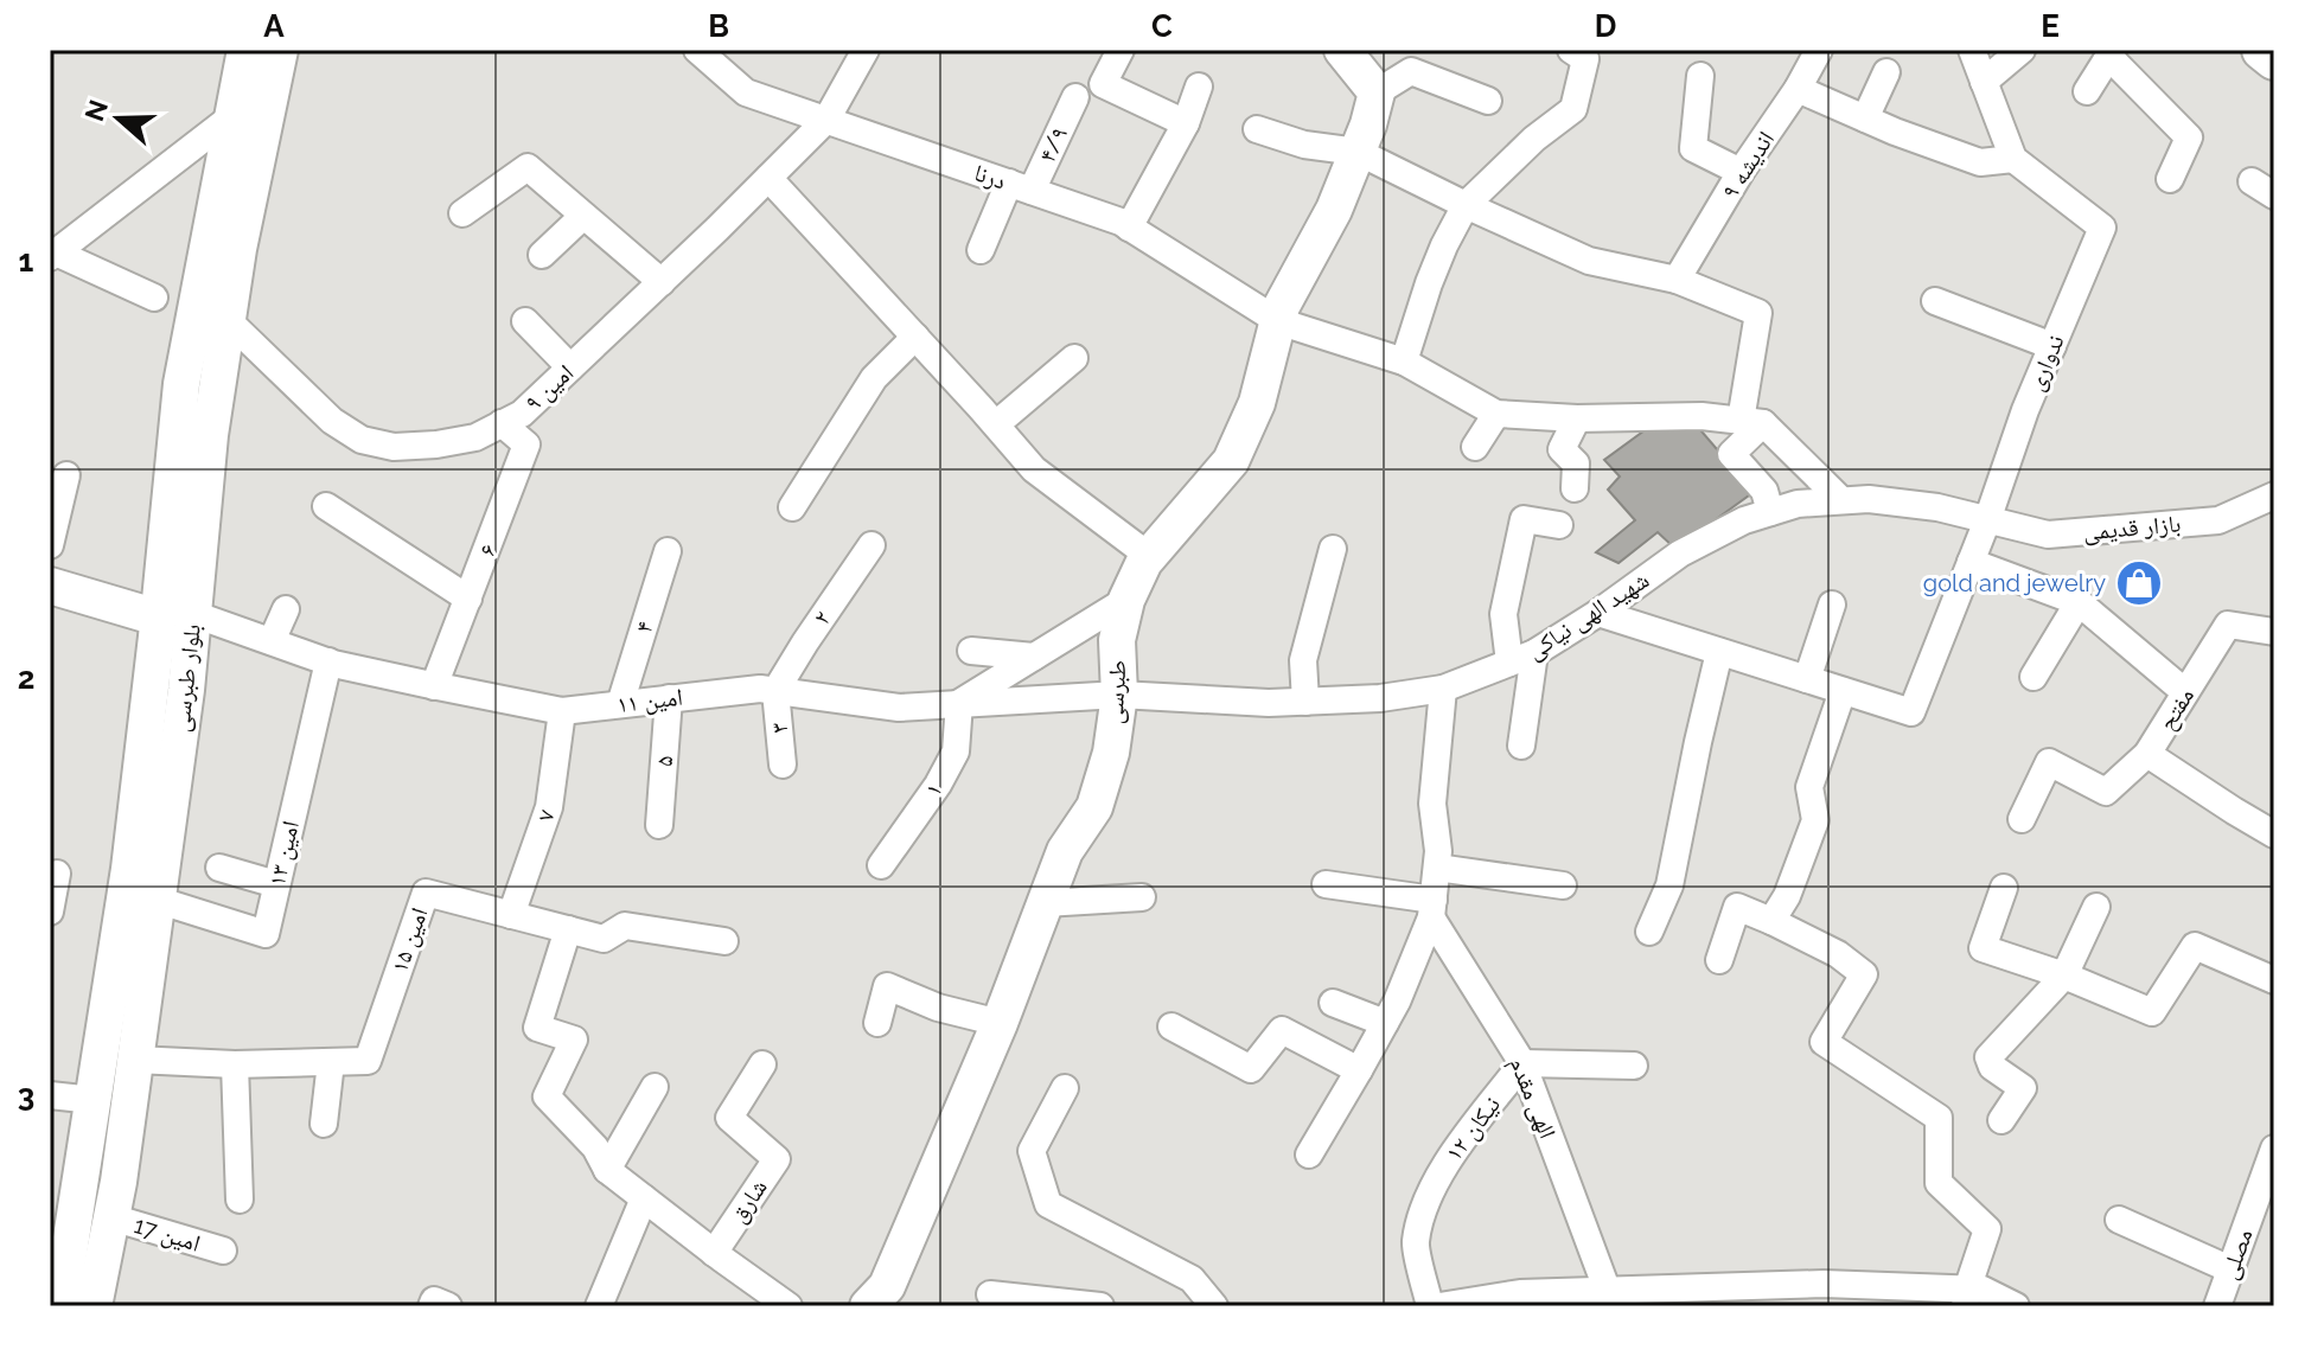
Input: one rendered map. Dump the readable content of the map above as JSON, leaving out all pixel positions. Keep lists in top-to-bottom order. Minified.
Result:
{"streets":{"main road":["بلوار طبرسی","طبرسی"],"street":["۴/۹","اندیشه ۹","درنا","ندواری","امین ۹","بازار قدیمی","۶","شهید الهی نیاکی","۲","۴","امین ۱۱","مفتح","۳","۵","۱","۷","امین ۱۳","امین ۱۵","الهی مقدم","نیکان ۱۲","شارق","امین 17","مصلی"]},"crossings":[["۴/۹","درنا"],["درنا","امین ۹"],["درنا","طبرسی"],["ندواری","بازار قدیمی"],["ندواری","شهید الهی نیاکی"],["امین ۹","۶"],["امین ۹","بلوار طبرسی"],["بازار قدیمی","شهید الهی نیاکی"],["۶","امین ۱۱"],["شهید الهی نیاکی","طبرسی"],["شهید الهی نیاکی","امین ۱۱"],["۲","امین ۱۱"],["۲","۳"],["۴","امین ۱۱"],["بلوار طبرسی","امین ۱۱"],["بلوار طبرسی","امین ۱۳"],["بلوار طبرسی","امین ۱۵"],["بلوار طبرسی","امین 17"],["طبرسی","امین ۱۱"],["امین ۱۱","۳"],["امین ۱۱","۵"],["امین ۱۱","۱"],["امین ۱۱","۷"],["امین ۱۱","امین ۱۳"],["۷","امین ۱۵"],["الهی مقدم","نیکان ۱۲"]],"places":{"shop":["gold and jewelry"]},"north":"left","grid":{"columns":["A","B","C","D","E"],"rows":["1","2","3"]}}
